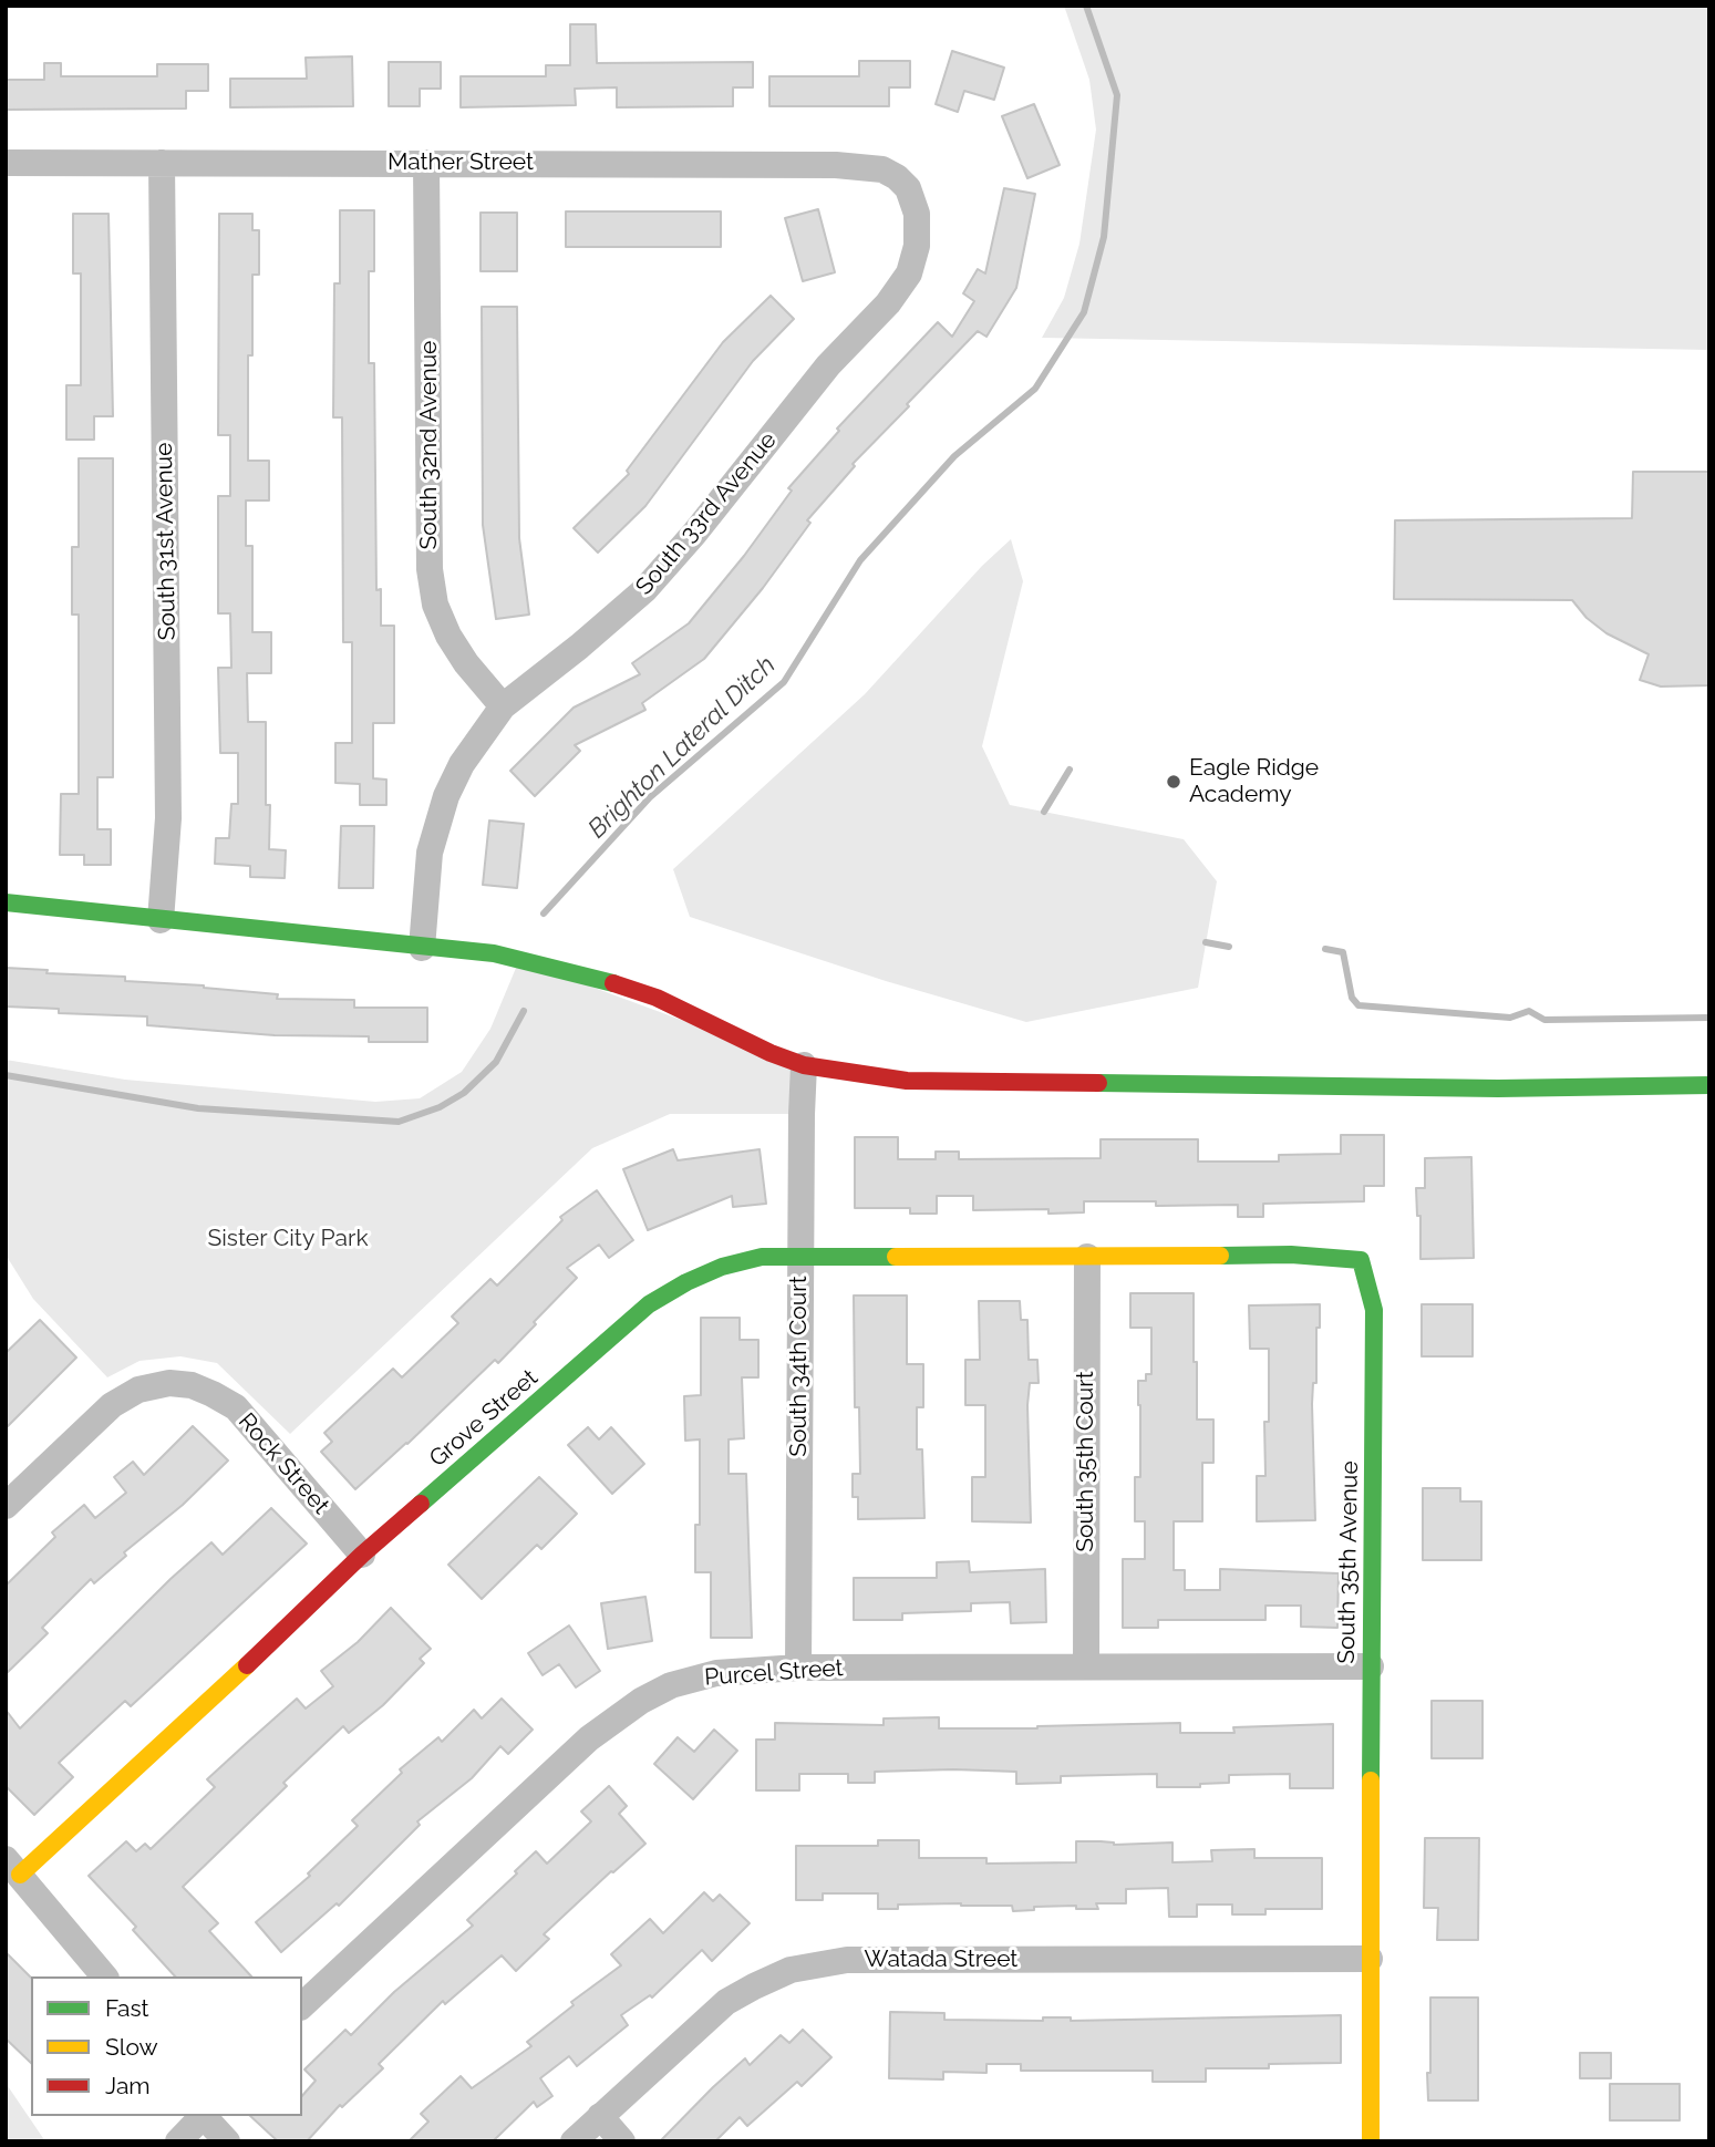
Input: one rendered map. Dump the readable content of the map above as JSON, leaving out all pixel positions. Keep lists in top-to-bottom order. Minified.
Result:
{"streets":{"street":["Mather Street","South 32nd Avenue","South 33rd Avenue","South 31st Avenue","South 34th Court","Grove Street","South 35th Court","Rock Street","South 35th Avenue","Purcel Street","Watada Street"]},"crossings":[["Mather Street","South 32nd Avenue"],["Mather Street","South 33rd Avenue"],["Mather Street","South 31st Avenue"],["South 32nd Avenue","South 33rd Avenue"],["South 34th Court","Grove Street"],["South 34th Court","Purcel Street"],["Grove Street","South 35th Court"],["Grove Street","Rock Street"],["Grove Street","South 35th Avenue"],["South 35th Court","South 35th Avenue"],["South 35th Court","Purcel Street"],["South 35th Avenue","Purcel Street"],["South 35th Avenue","Watada Street"]],"water":["Brighton Lateral Ditch"],"parks":["Sister City Park"],"places":["Eagle Ridge Academy"],"legend":["Fast","Slow","Jam"]}
